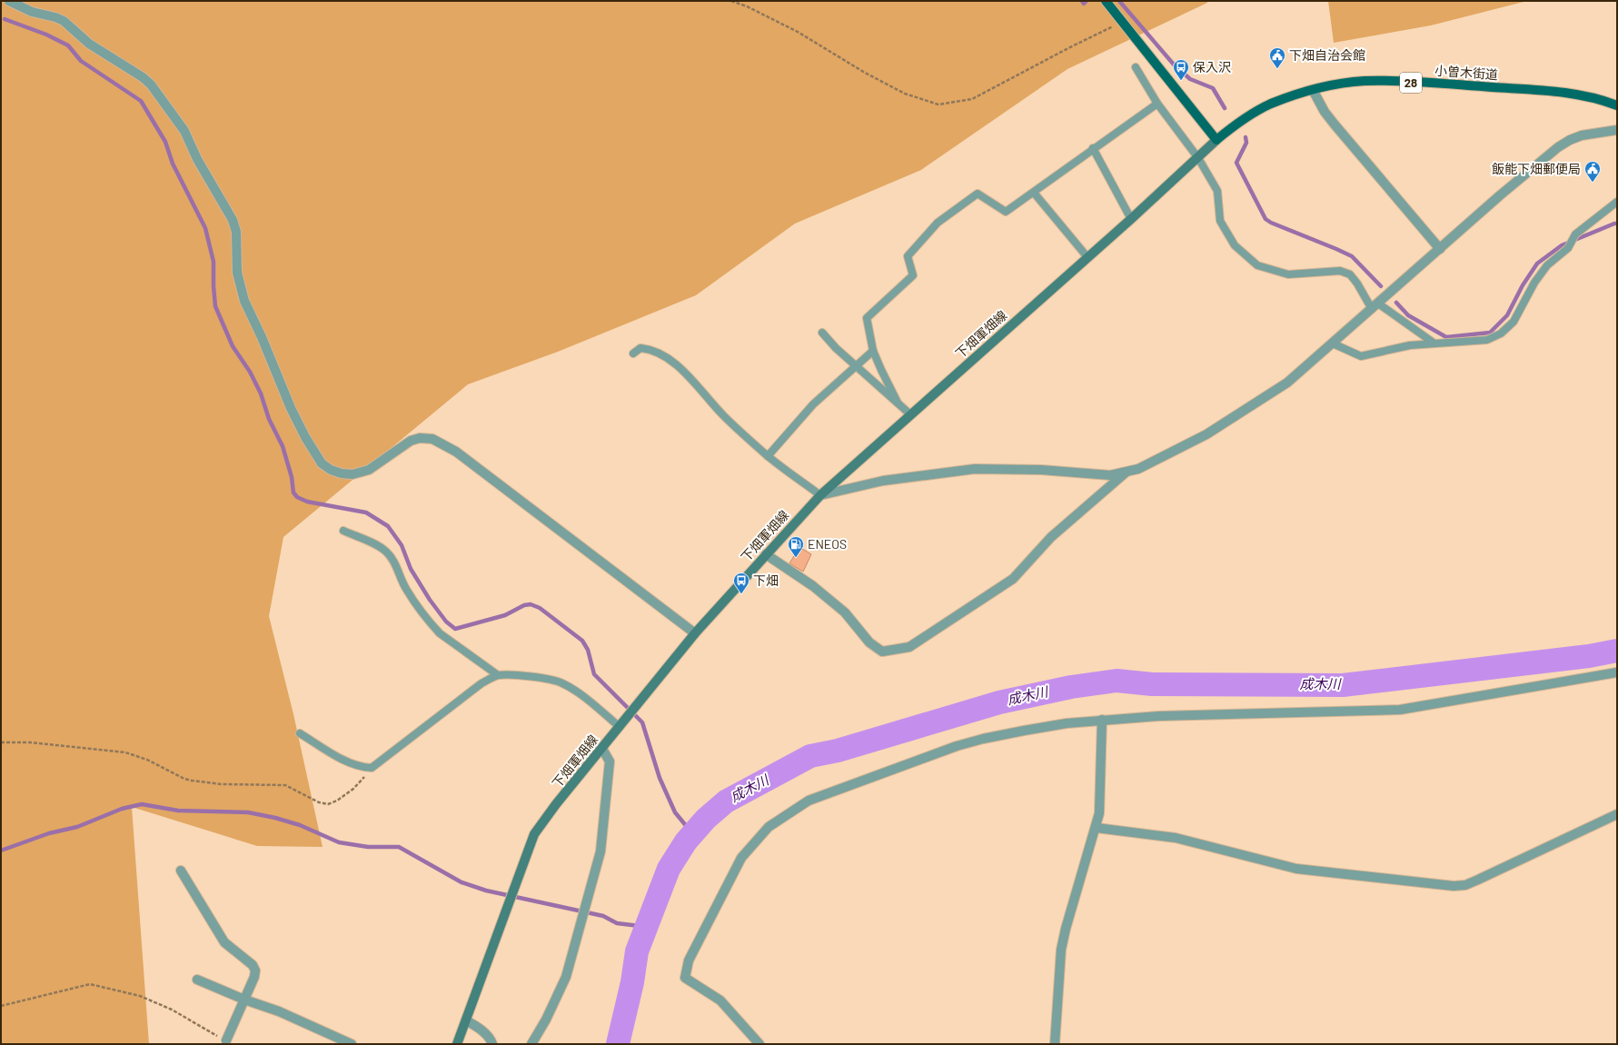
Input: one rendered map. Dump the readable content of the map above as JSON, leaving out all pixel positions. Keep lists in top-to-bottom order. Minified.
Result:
{"streets":{"main road":["小曽木街道","28","下畑軍畑線"]},"crossings":[["小曽木街道","下畑軍畑線"]],"water":["成木川"],"places":{"public building":["下畑自治会館","飯能下畑郵便局"],"bus stop":["保入沢","下畑"],"fuel station":["ENEOS"]}}
